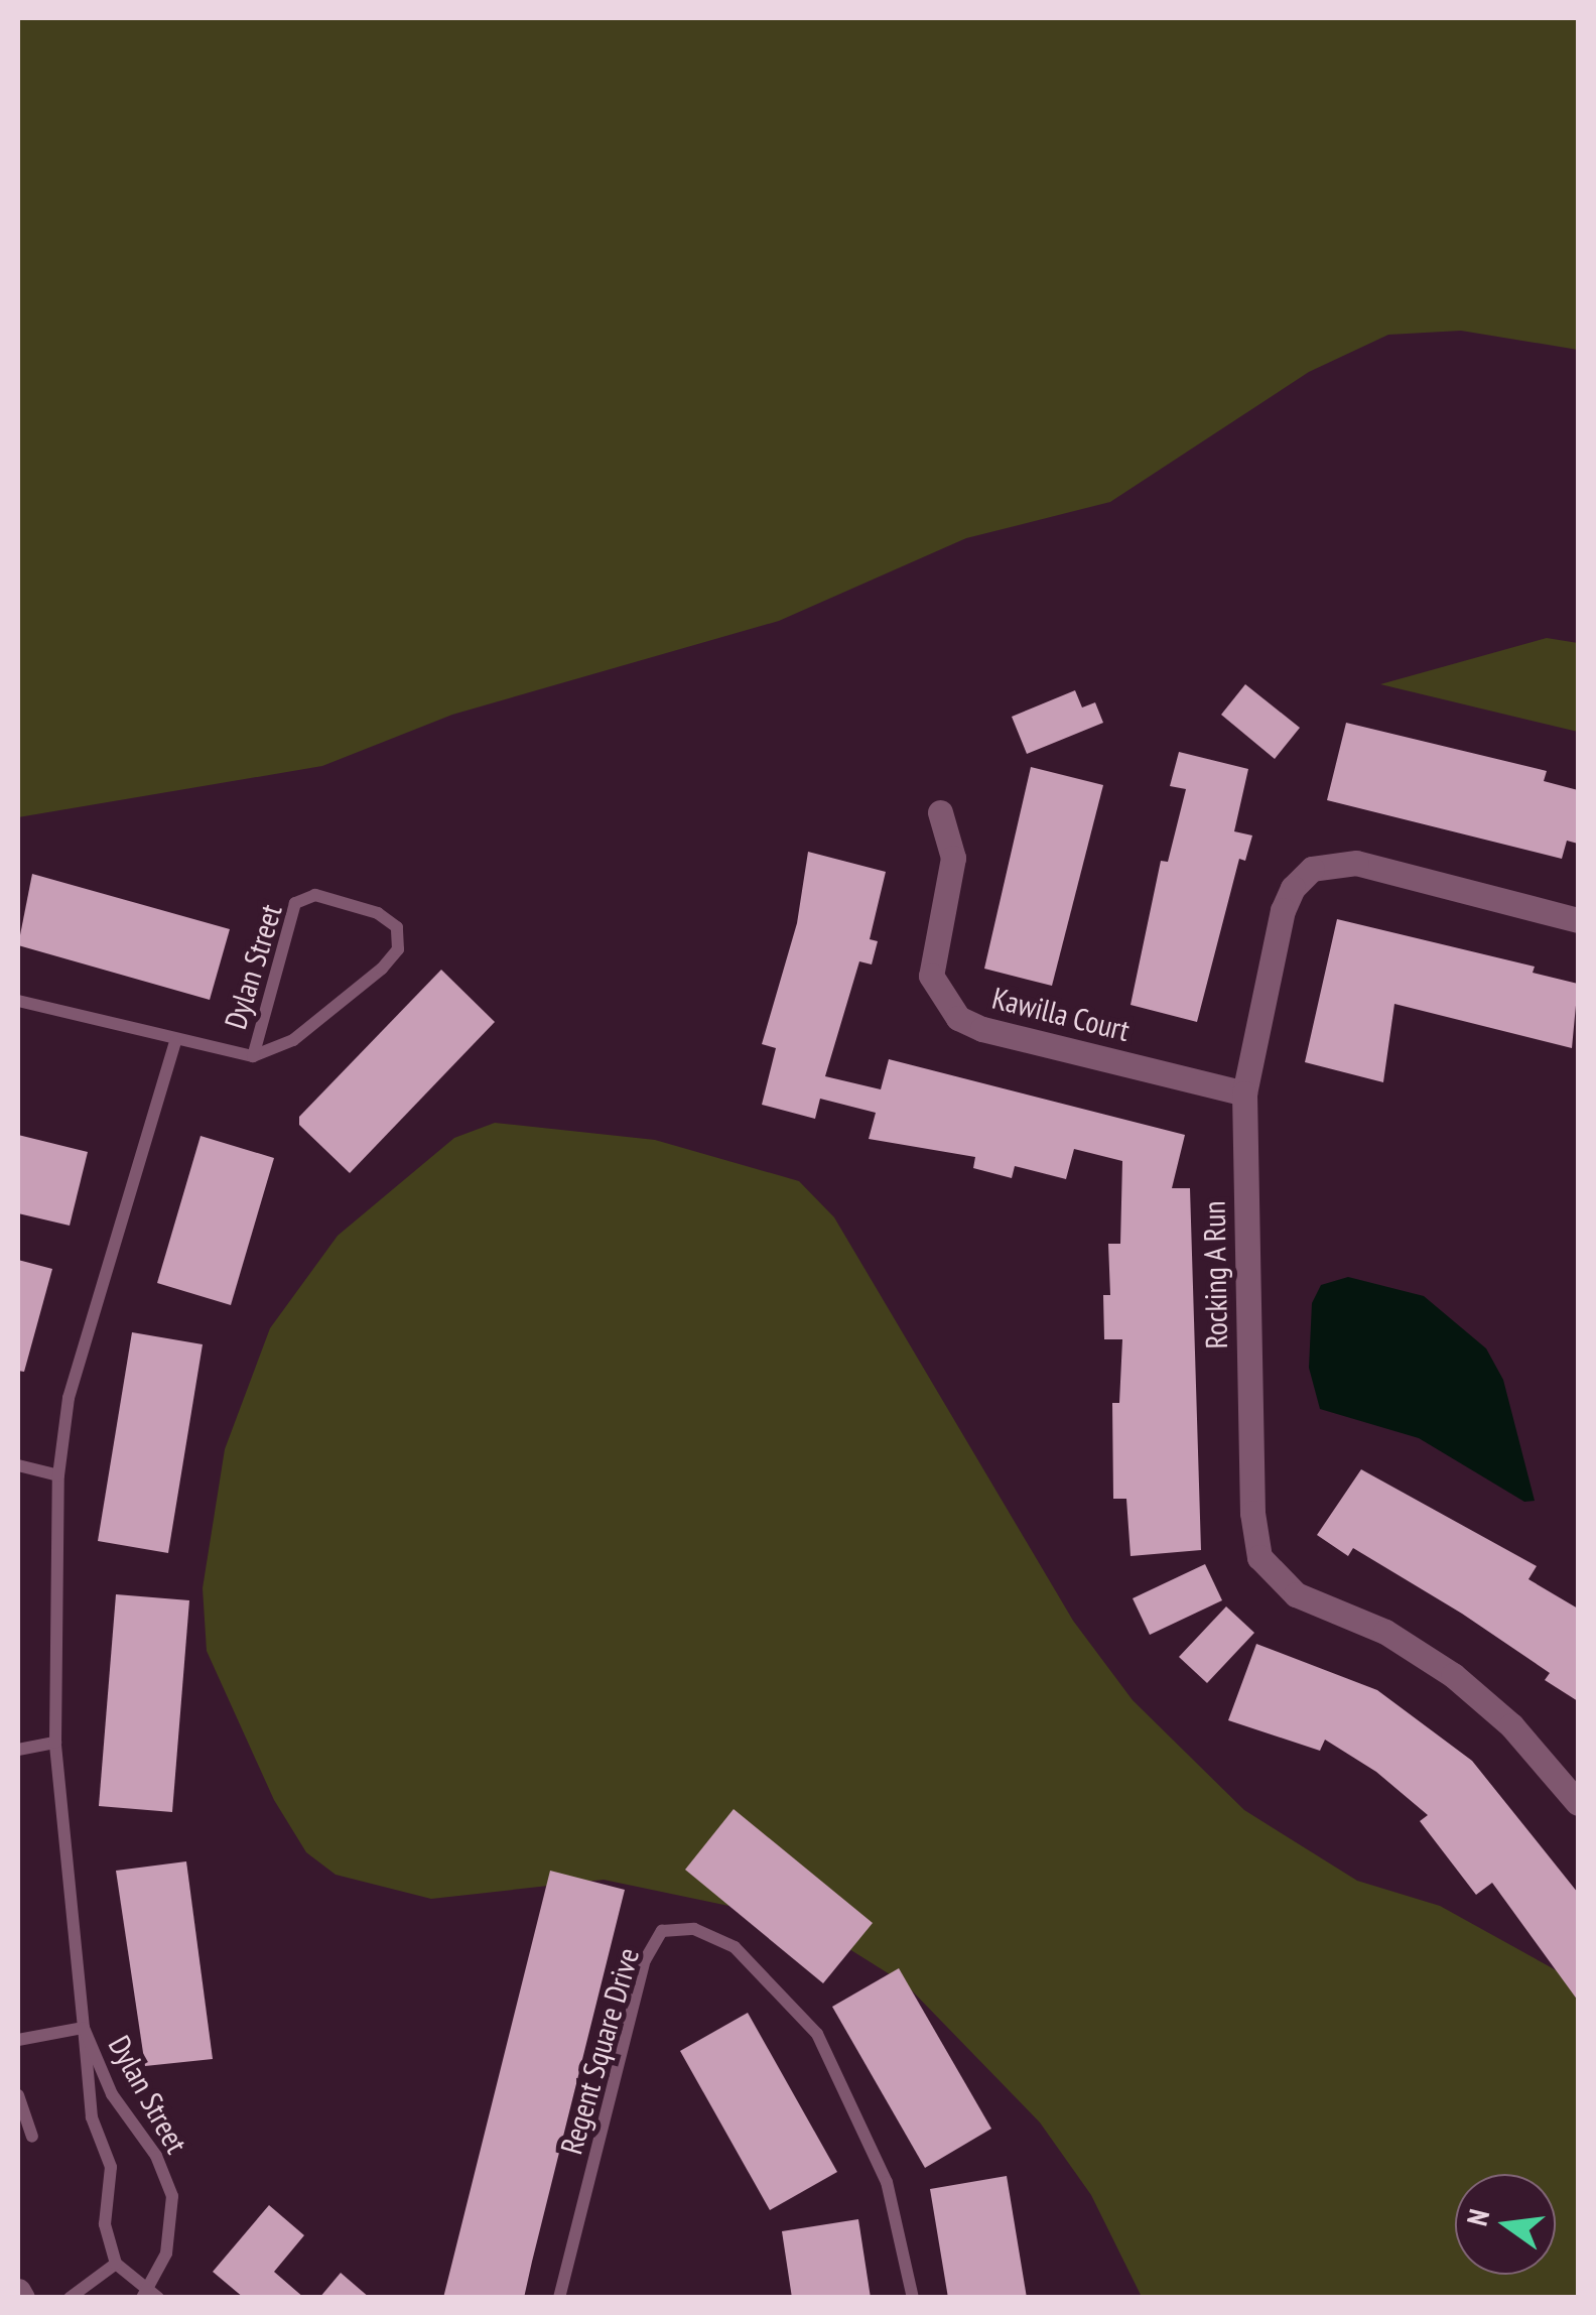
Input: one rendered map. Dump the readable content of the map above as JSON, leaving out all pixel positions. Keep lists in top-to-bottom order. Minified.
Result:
{"streets":{"street":["Kawilla Court","Rocking A Run"],"lane":["Dylan Street","Regent Square Drive"]},"crossings":[["Kawilla Court","Rocking A Run"]],"north":"left"}
